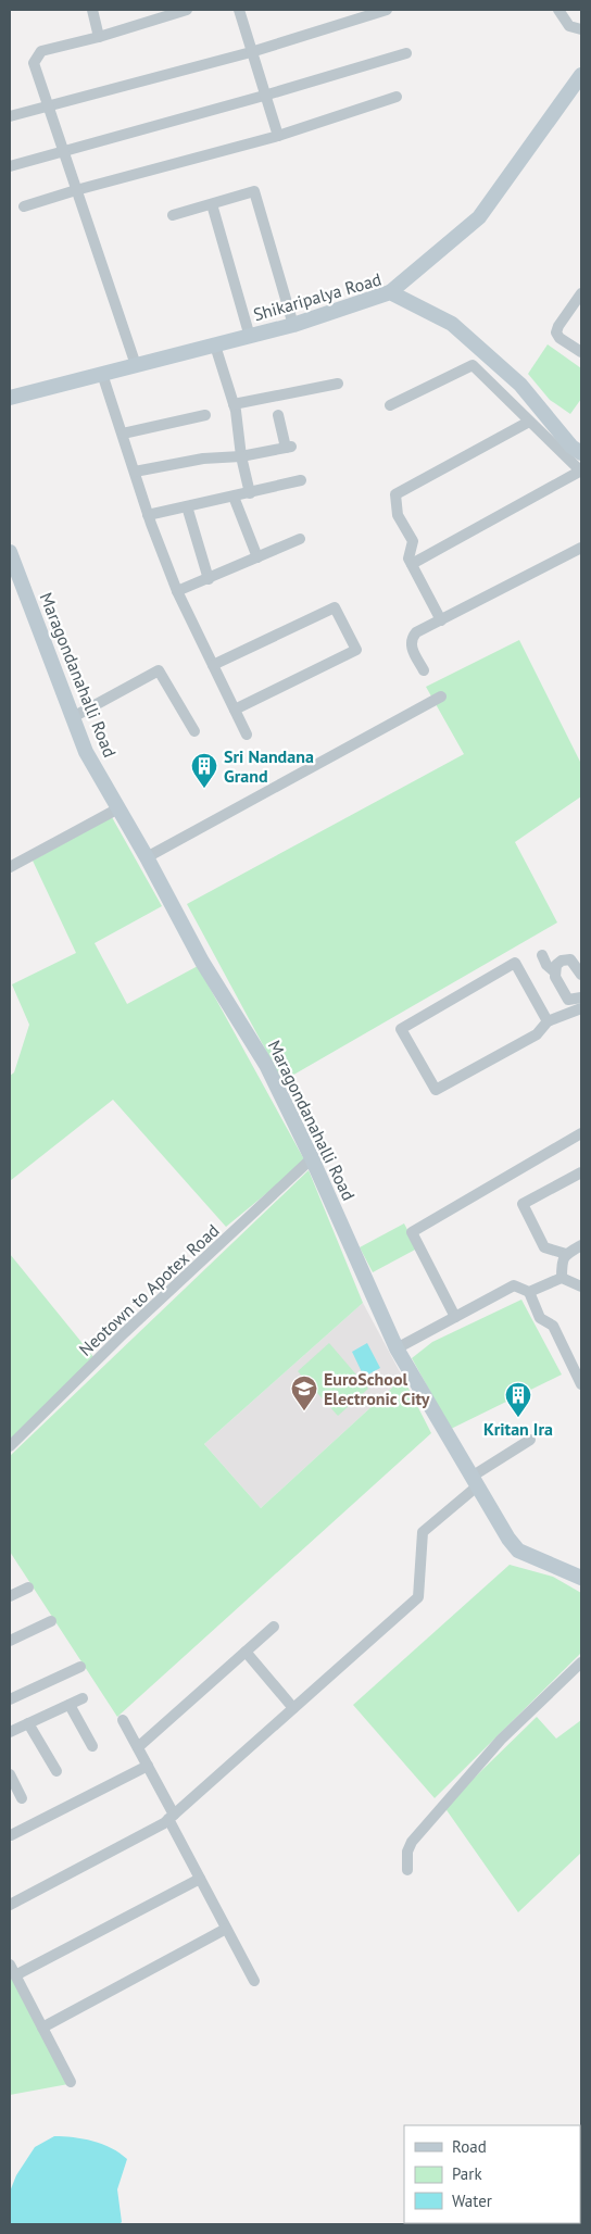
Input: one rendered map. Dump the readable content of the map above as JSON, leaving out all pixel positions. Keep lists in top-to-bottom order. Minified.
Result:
{"streets":{"street":["Shikaripalya Road","Maragondanahalli Road","Neotown to Apotex Road"]},"crossings":[["Maragondanahalli Road","Neotown to Apotex Road"]],"places":{"building":["Sri Nandana Grand","Kritan Ira"],"school or university":["EuroSchool Electronic City"]},"legend":["Road","Park","Water"]}
